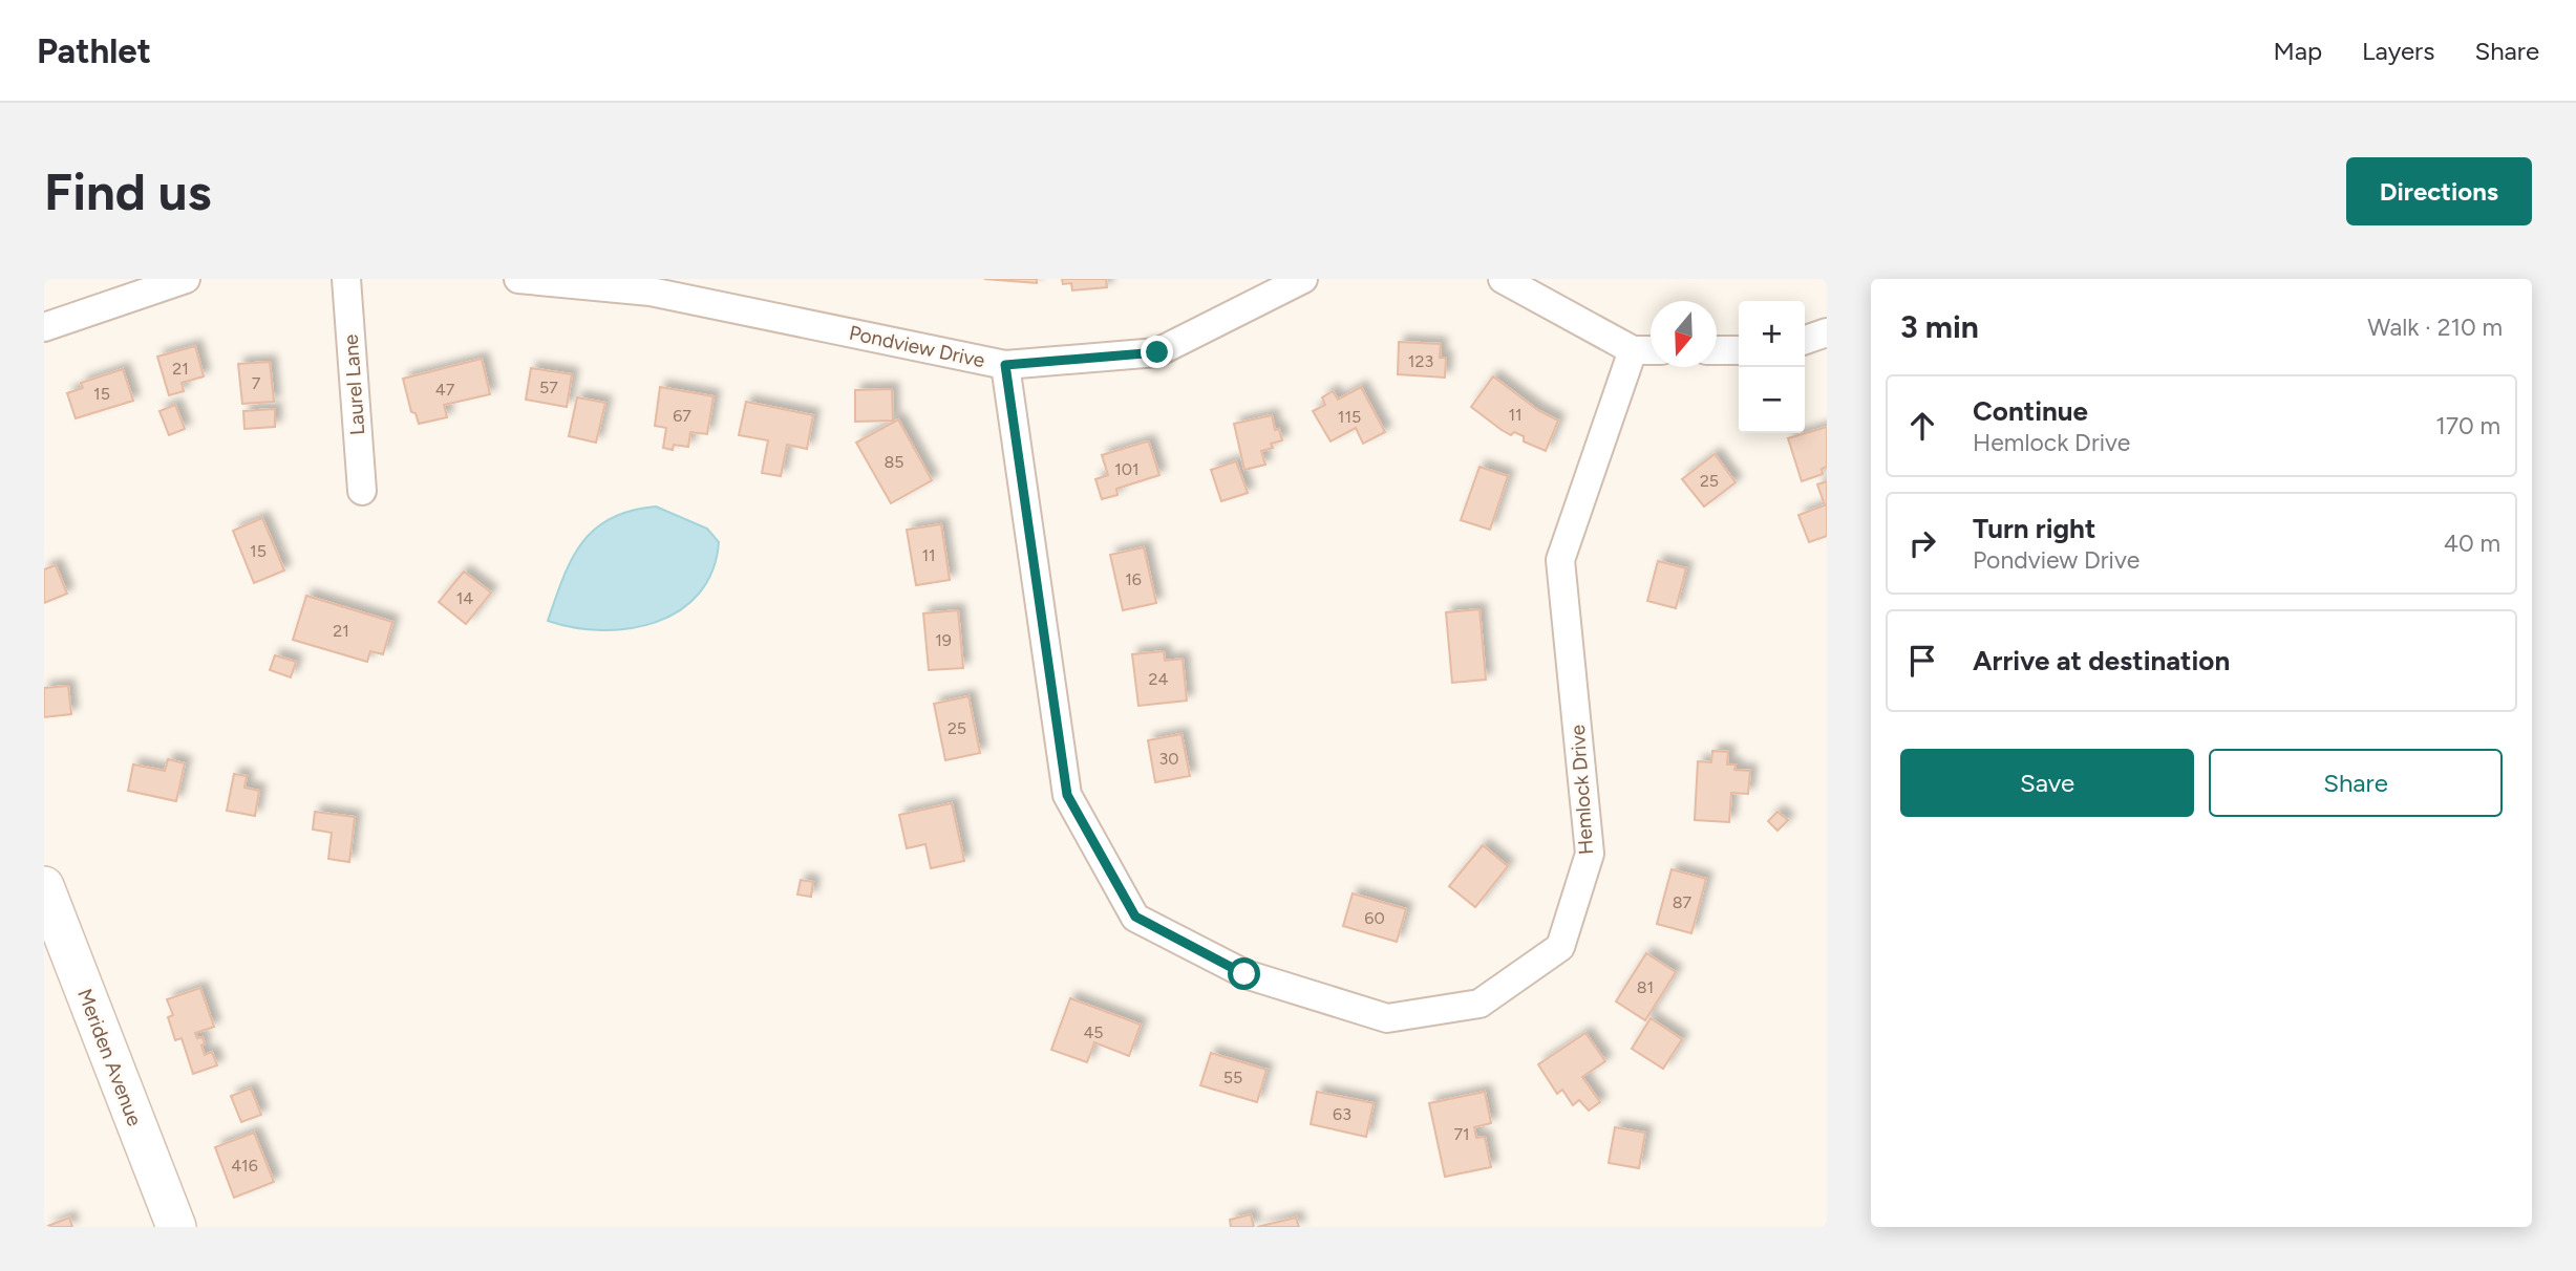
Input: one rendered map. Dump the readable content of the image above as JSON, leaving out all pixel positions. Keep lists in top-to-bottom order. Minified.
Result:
{"streets":{"main road":["Meriden Avenue"],"street":["Pondview Drive","Laurel Lane","Hemlock Drive"]},"crossings":[["Pondview Drive","Hemlock Drive"]],"house_numbers":["123","21","7","57","47","15","11","67","115","85","101","25","15","11","16","14","21","19","24","25","30","87","60","81","45","55","63","71","416"],"north":"bottom","page":{"header":"Pathlet","nav":["Map","Layers","Share"],"buttons":["Directions",["Save","Share"]],"title":"Find us","heading":["3 min","Walk · 210 m"],"map_buttons":["+","−"],"list":[["Continue","Hemlock Drive","170 m"],["Turn right","Pondview Drive","40 m"],"Arrive at destination"]}}
